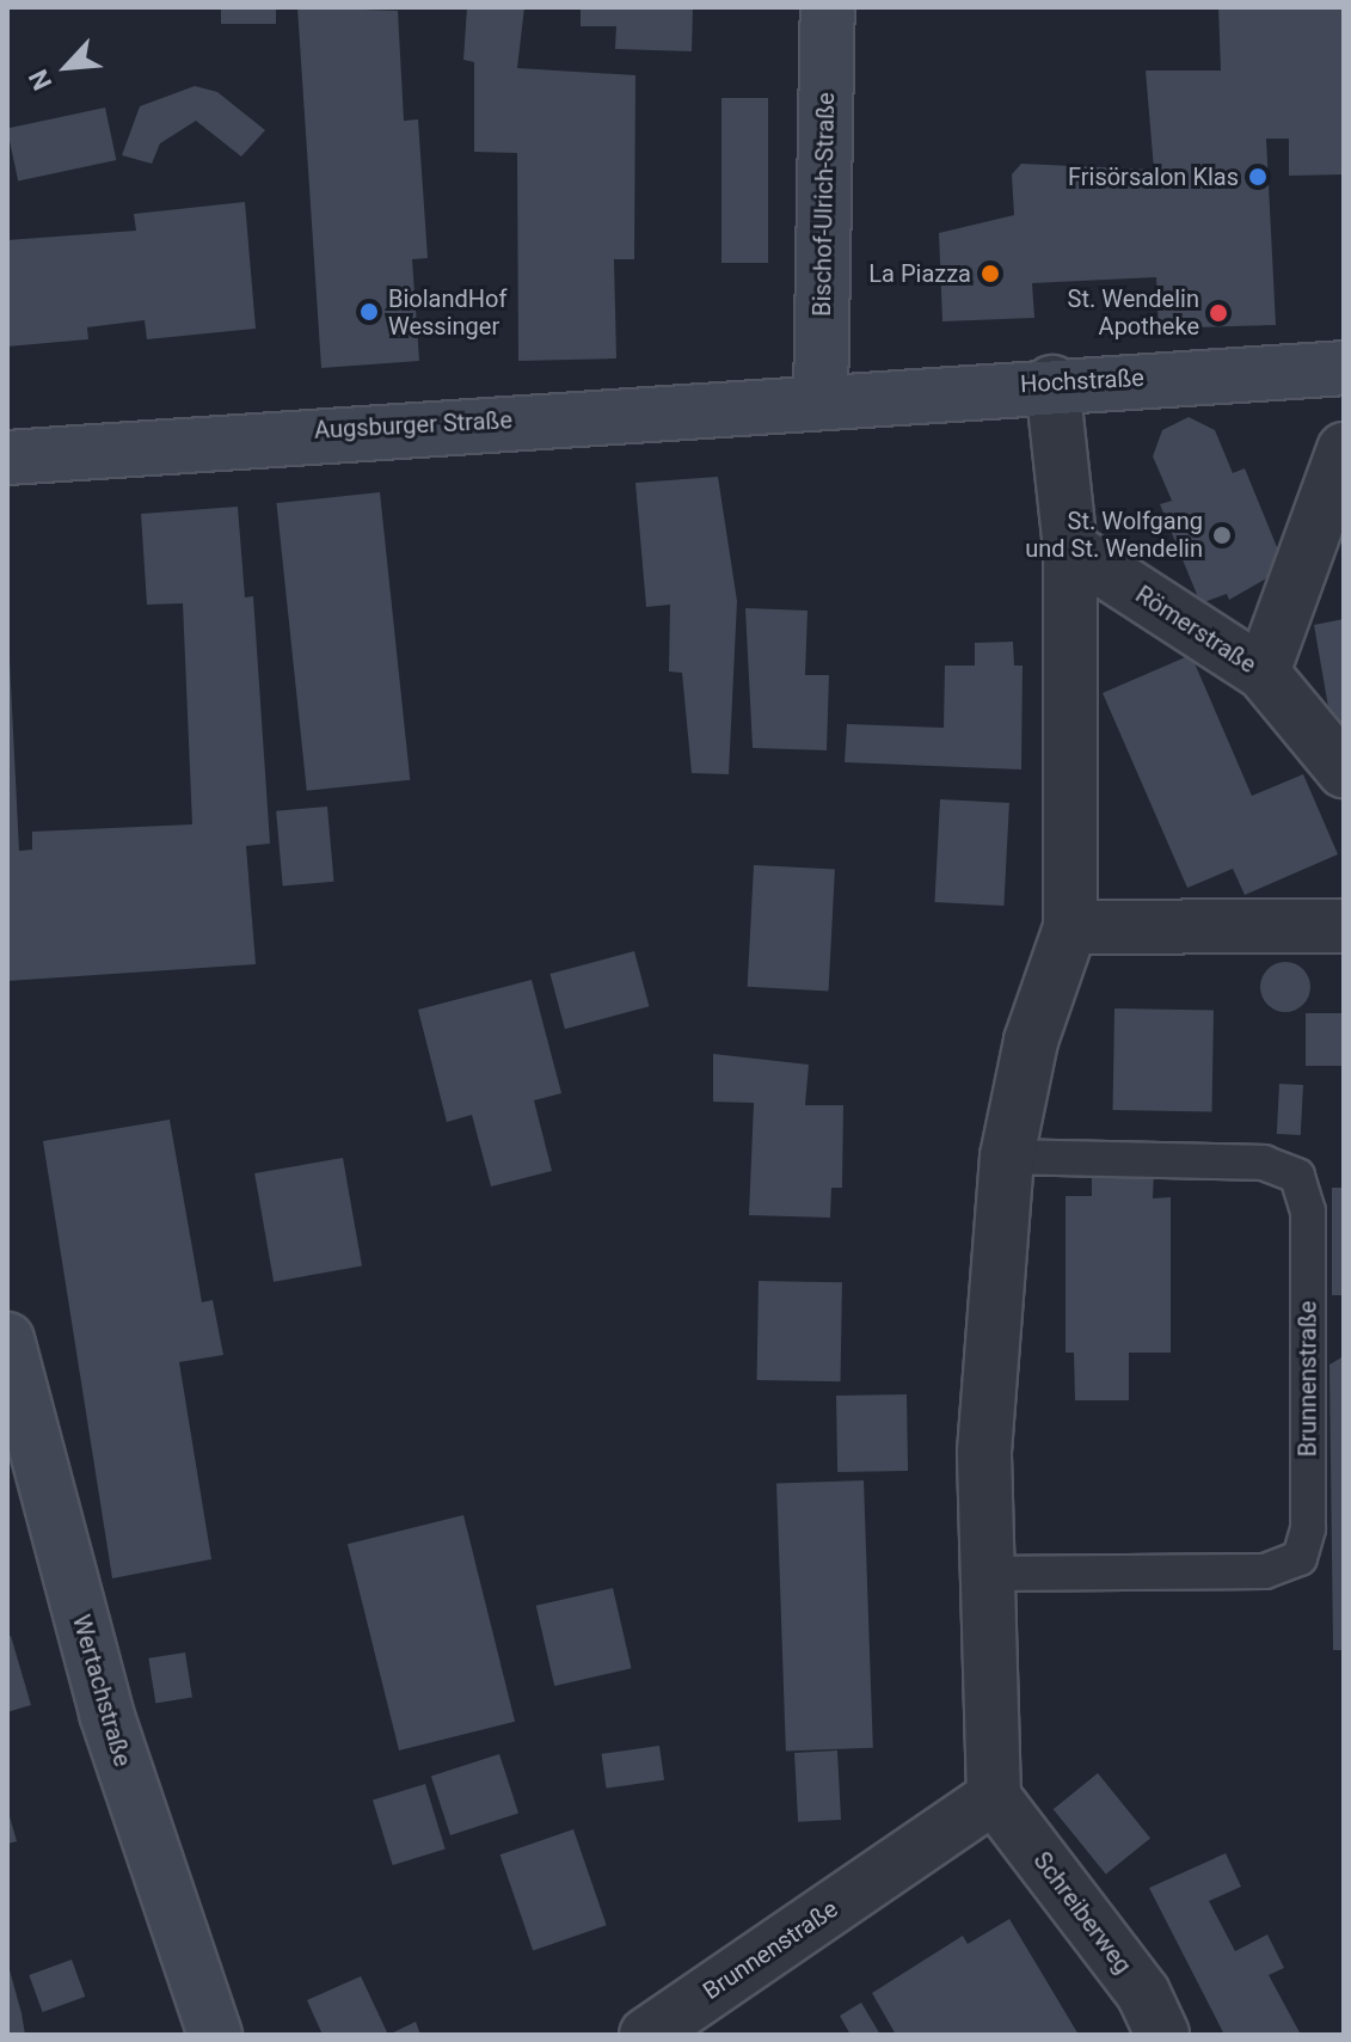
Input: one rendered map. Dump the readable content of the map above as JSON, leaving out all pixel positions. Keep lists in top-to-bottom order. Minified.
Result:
{"streets":{"street":["Bischof-Ulrich-Straße","Hochstraße","Augsburger Straße","Römerstraße","Brunnenstraße","Wertachstraße","Schreiberweg"]},"crossings":[["Bischof-Ulrich-Straße","Hochstraße"],["Bischof-Ulrich-Straße","Augsburger Straße"],["Hochstraße","Augsburger Straße"],["Brunnenstraße","Schreiberweg"]],"places":["Frisörsalon Klas","La Piazza","BiolandHof Wessinger","St. Wendelin Apotheke","St. Wolfgang und St. Wendelin"],"north":"bottom left"}
